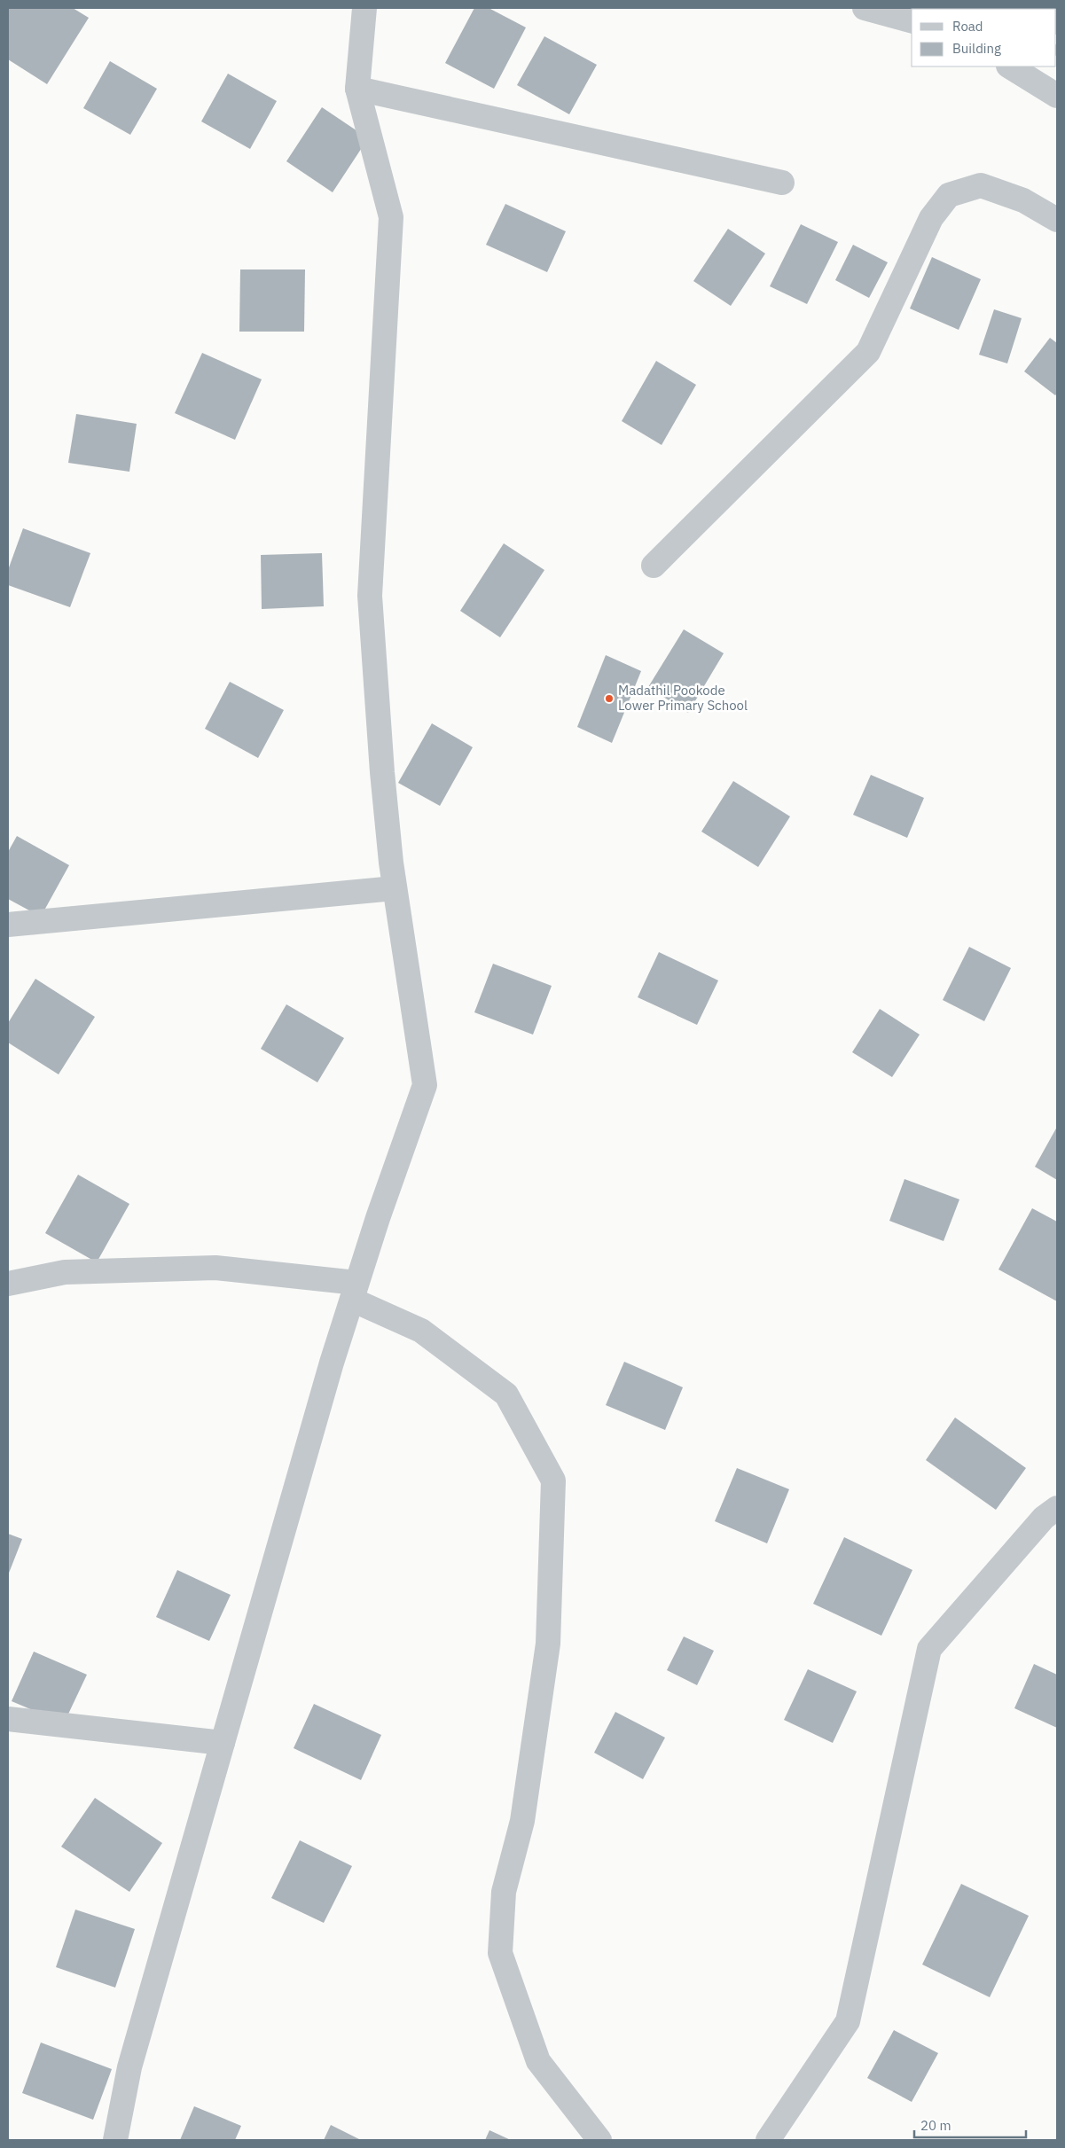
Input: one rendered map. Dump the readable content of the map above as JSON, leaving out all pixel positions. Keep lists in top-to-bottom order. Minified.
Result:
{"places":["Madathil Pookode Lower Primary School"],"legend":["Road","Building"],"scale_bar":"20 m"}
